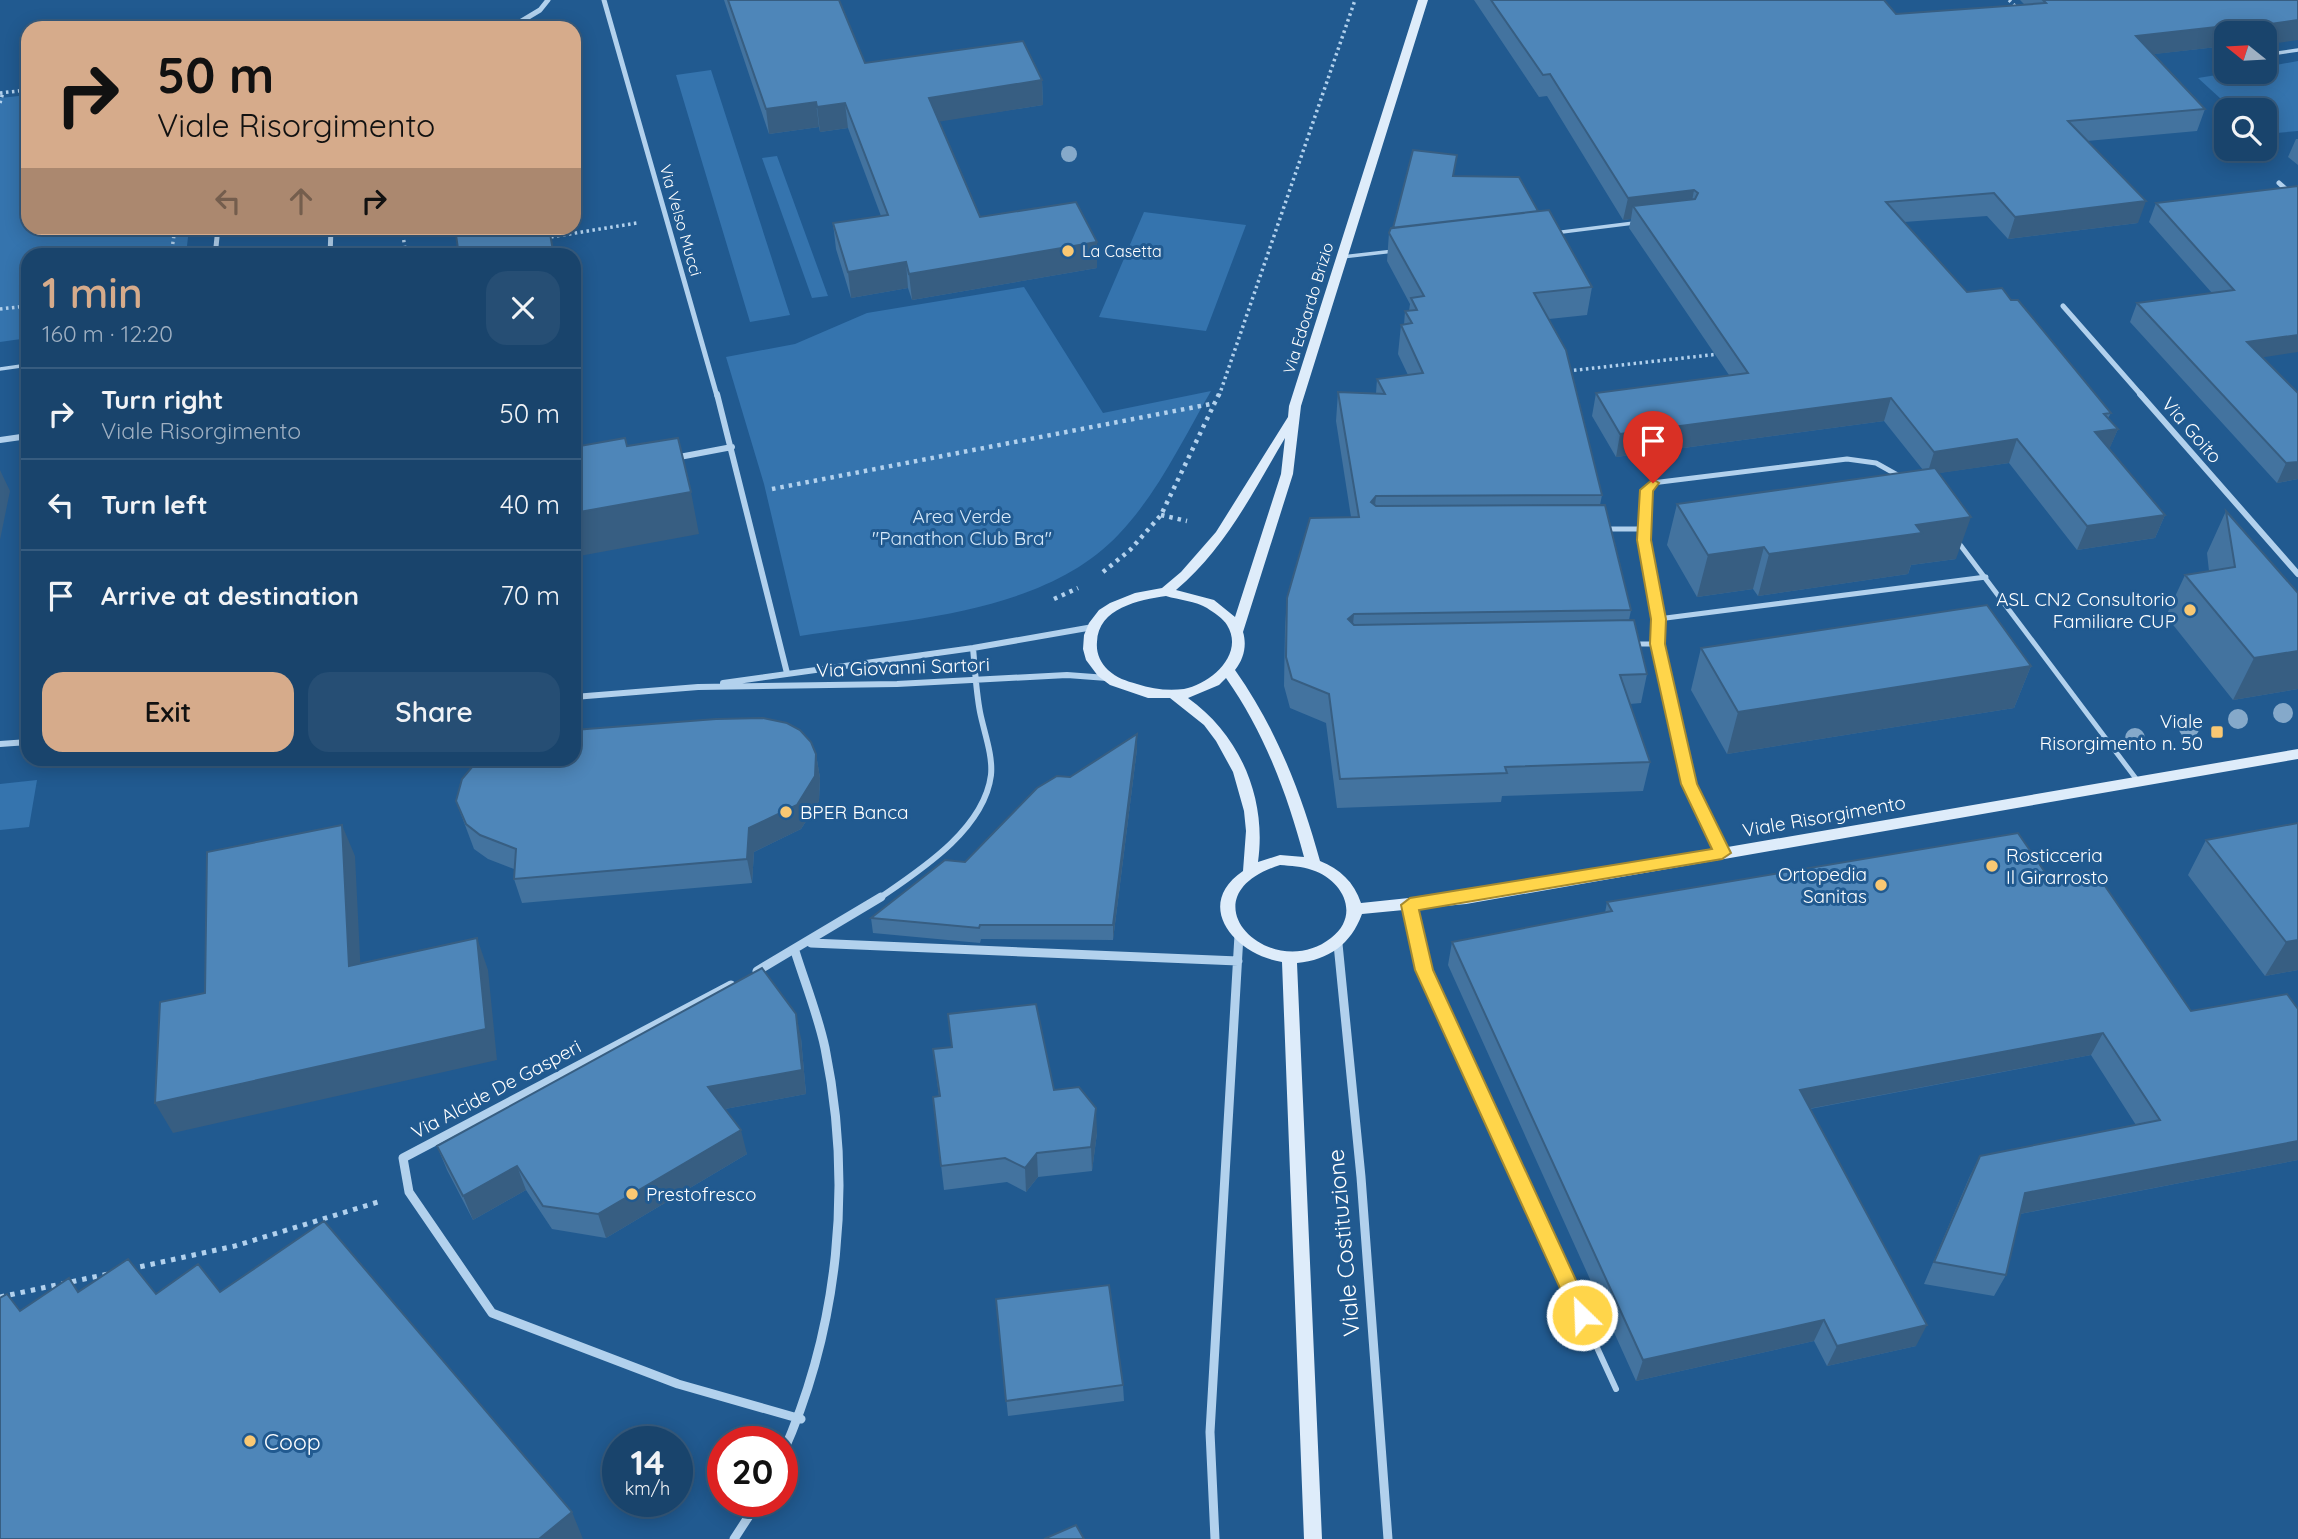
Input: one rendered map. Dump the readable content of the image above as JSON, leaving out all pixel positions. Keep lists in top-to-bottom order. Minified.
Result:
{"streets":{"main road":["Via Edoardo Brizio","Viale Risorgimento","Viale Costituzione"],"street":["Via Velso Mucci","Via Goito","Via Giovanni Sartori","Via Alcide De Gasperi"]},"crossings":[["Via Velso Mucci","Via Giovanni Sartori"],["Via Edoardo Brizio","Via Giovanni Sartori"],["Via Giovanni Sartori","Via Alcide De Gasperi"],["Viale Risorgimento","Viale Costituzione"]],"parks":["Area Verde \"Panathon Club Bra\""],"places":{"other":["La Casetta","ASL CN2 Consultorio Familiare CUP","BPER Banca","Rosticceria Il Girarrosto","Ortopedia Sanitas","Prestofresco","Coop"],"transit":["Viale Risorgimento n. 50"]},"north":"left","page":{"turn":["50 m","Viale Risorgimento"],"heading":["1 min","160 m · 12:20"],"list":[{"name":"Turn right","note":"Viale Risorgimento","value":"50 m"},{"name":"Turn left","value":"40 m"},{"name":"Arrive at destination","value":"70 m"}],"buttons":["Exit","Share"],"speed":"14 km/h","limit":"20"}}
